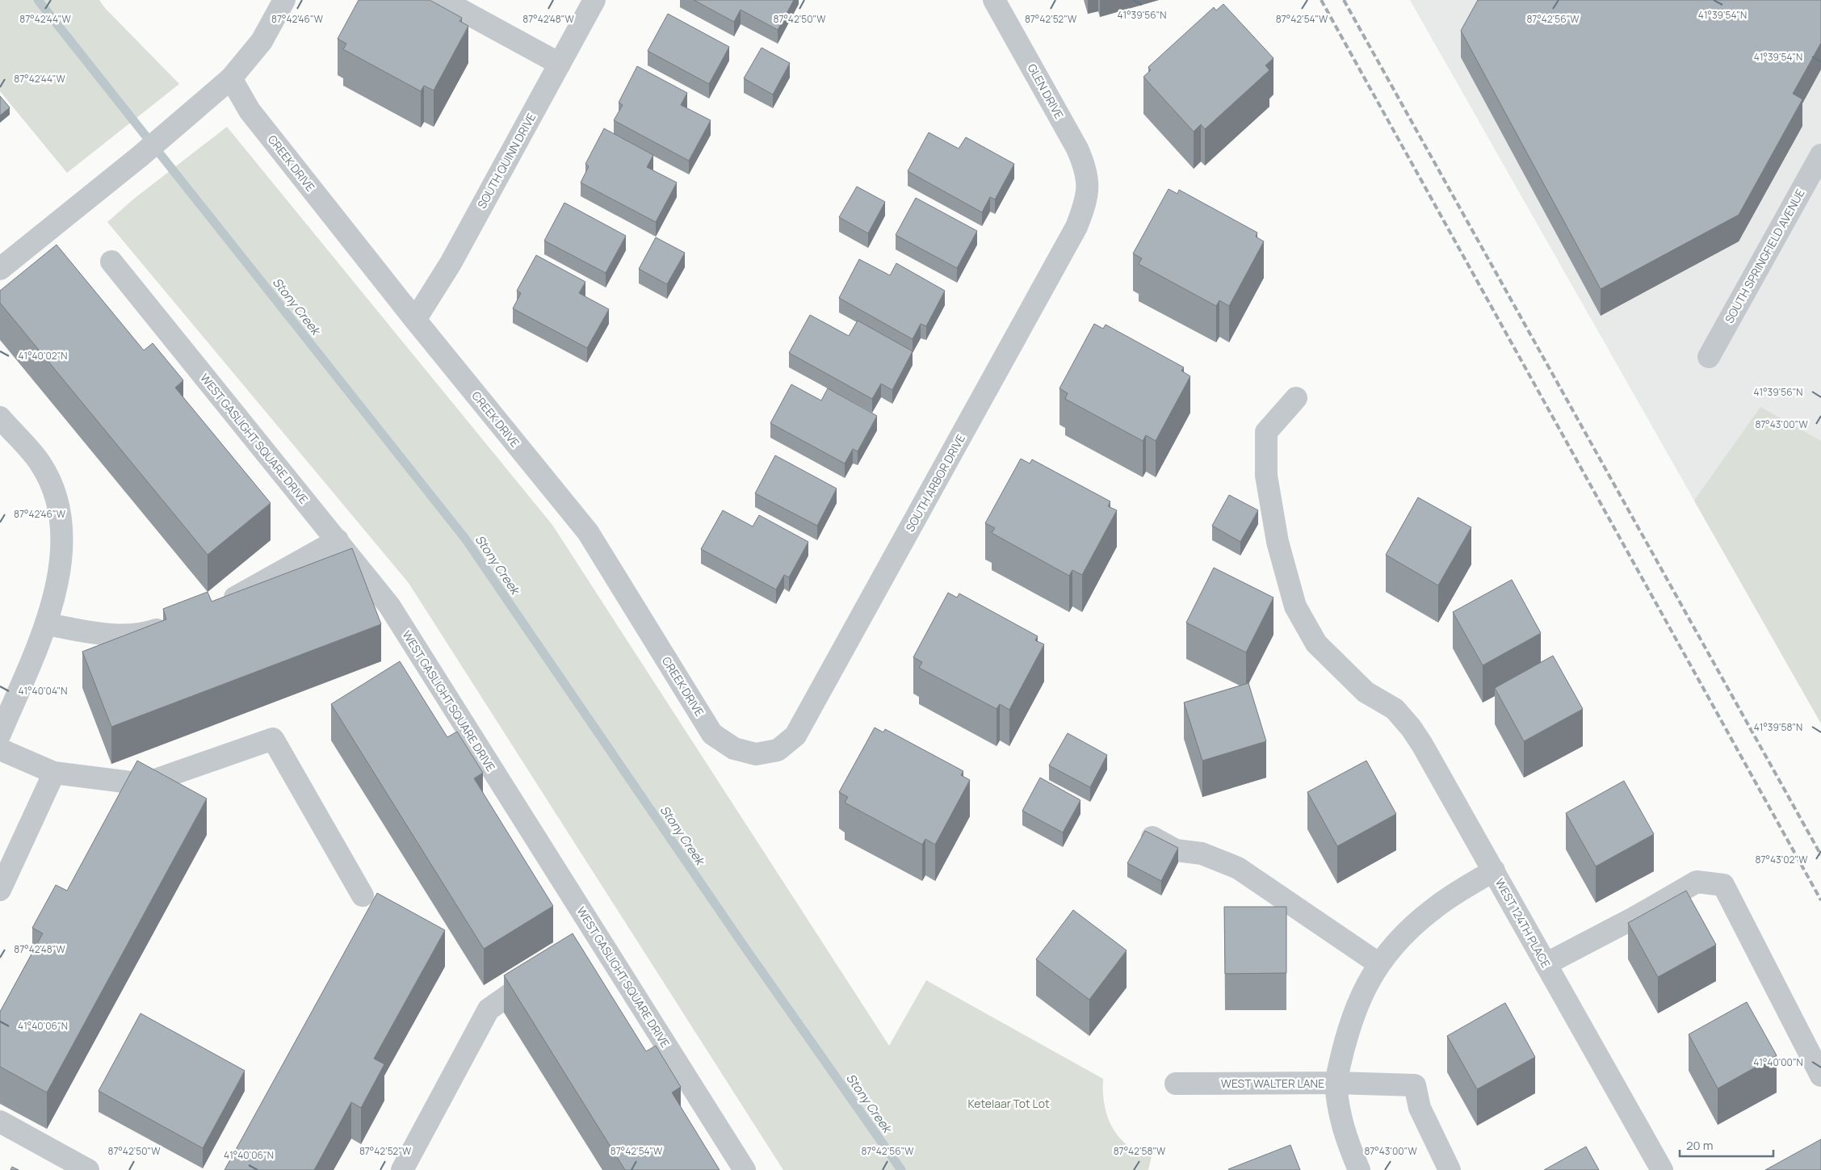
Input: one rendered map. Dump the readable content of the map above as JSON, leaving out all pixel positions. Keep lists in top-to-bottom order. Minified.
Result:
{"streets":{"street":["GLEN DRIVE","SOUTH QUINN DRIVE","CREEK DRIVE","SOUTH SPRINGFIELD AVENUE","WEST GASLIGHT SQUARE DRIVE","SOUTH ARBOR DRIVE","WEST 124TH PLACE","WEST WALTER LANE"]},"crossings":[["GLEN DRIVE","SOUTH ARBOR DRIVE"],["SOUTH QUINN DRIVE","CREEK DRIVE"],["CREEK DRIVE","SOUTH ARBOR DRIVE"],["WEST 124TH PLACE","WEST WALTER LANE"]],"water":["Stony Creek"],"parks":["Ketelaar Tot Lot"],"scale_bar":"20 m","coordinates":["41°39'56\"N","41°39'54\"N","87°42'46\"W","87°42'50\"W","87°42'52\"W","87°42'54\"W","87°42'56\"W","87°42'44\"W","87°42'48\"W","41°40'02\"N","87°43'00\"W","41°40'04\"N","41°39'58\"N","87°43'02\"W","41°40'06\"N","41°40'00\"N","87°42'58\"W"]}
